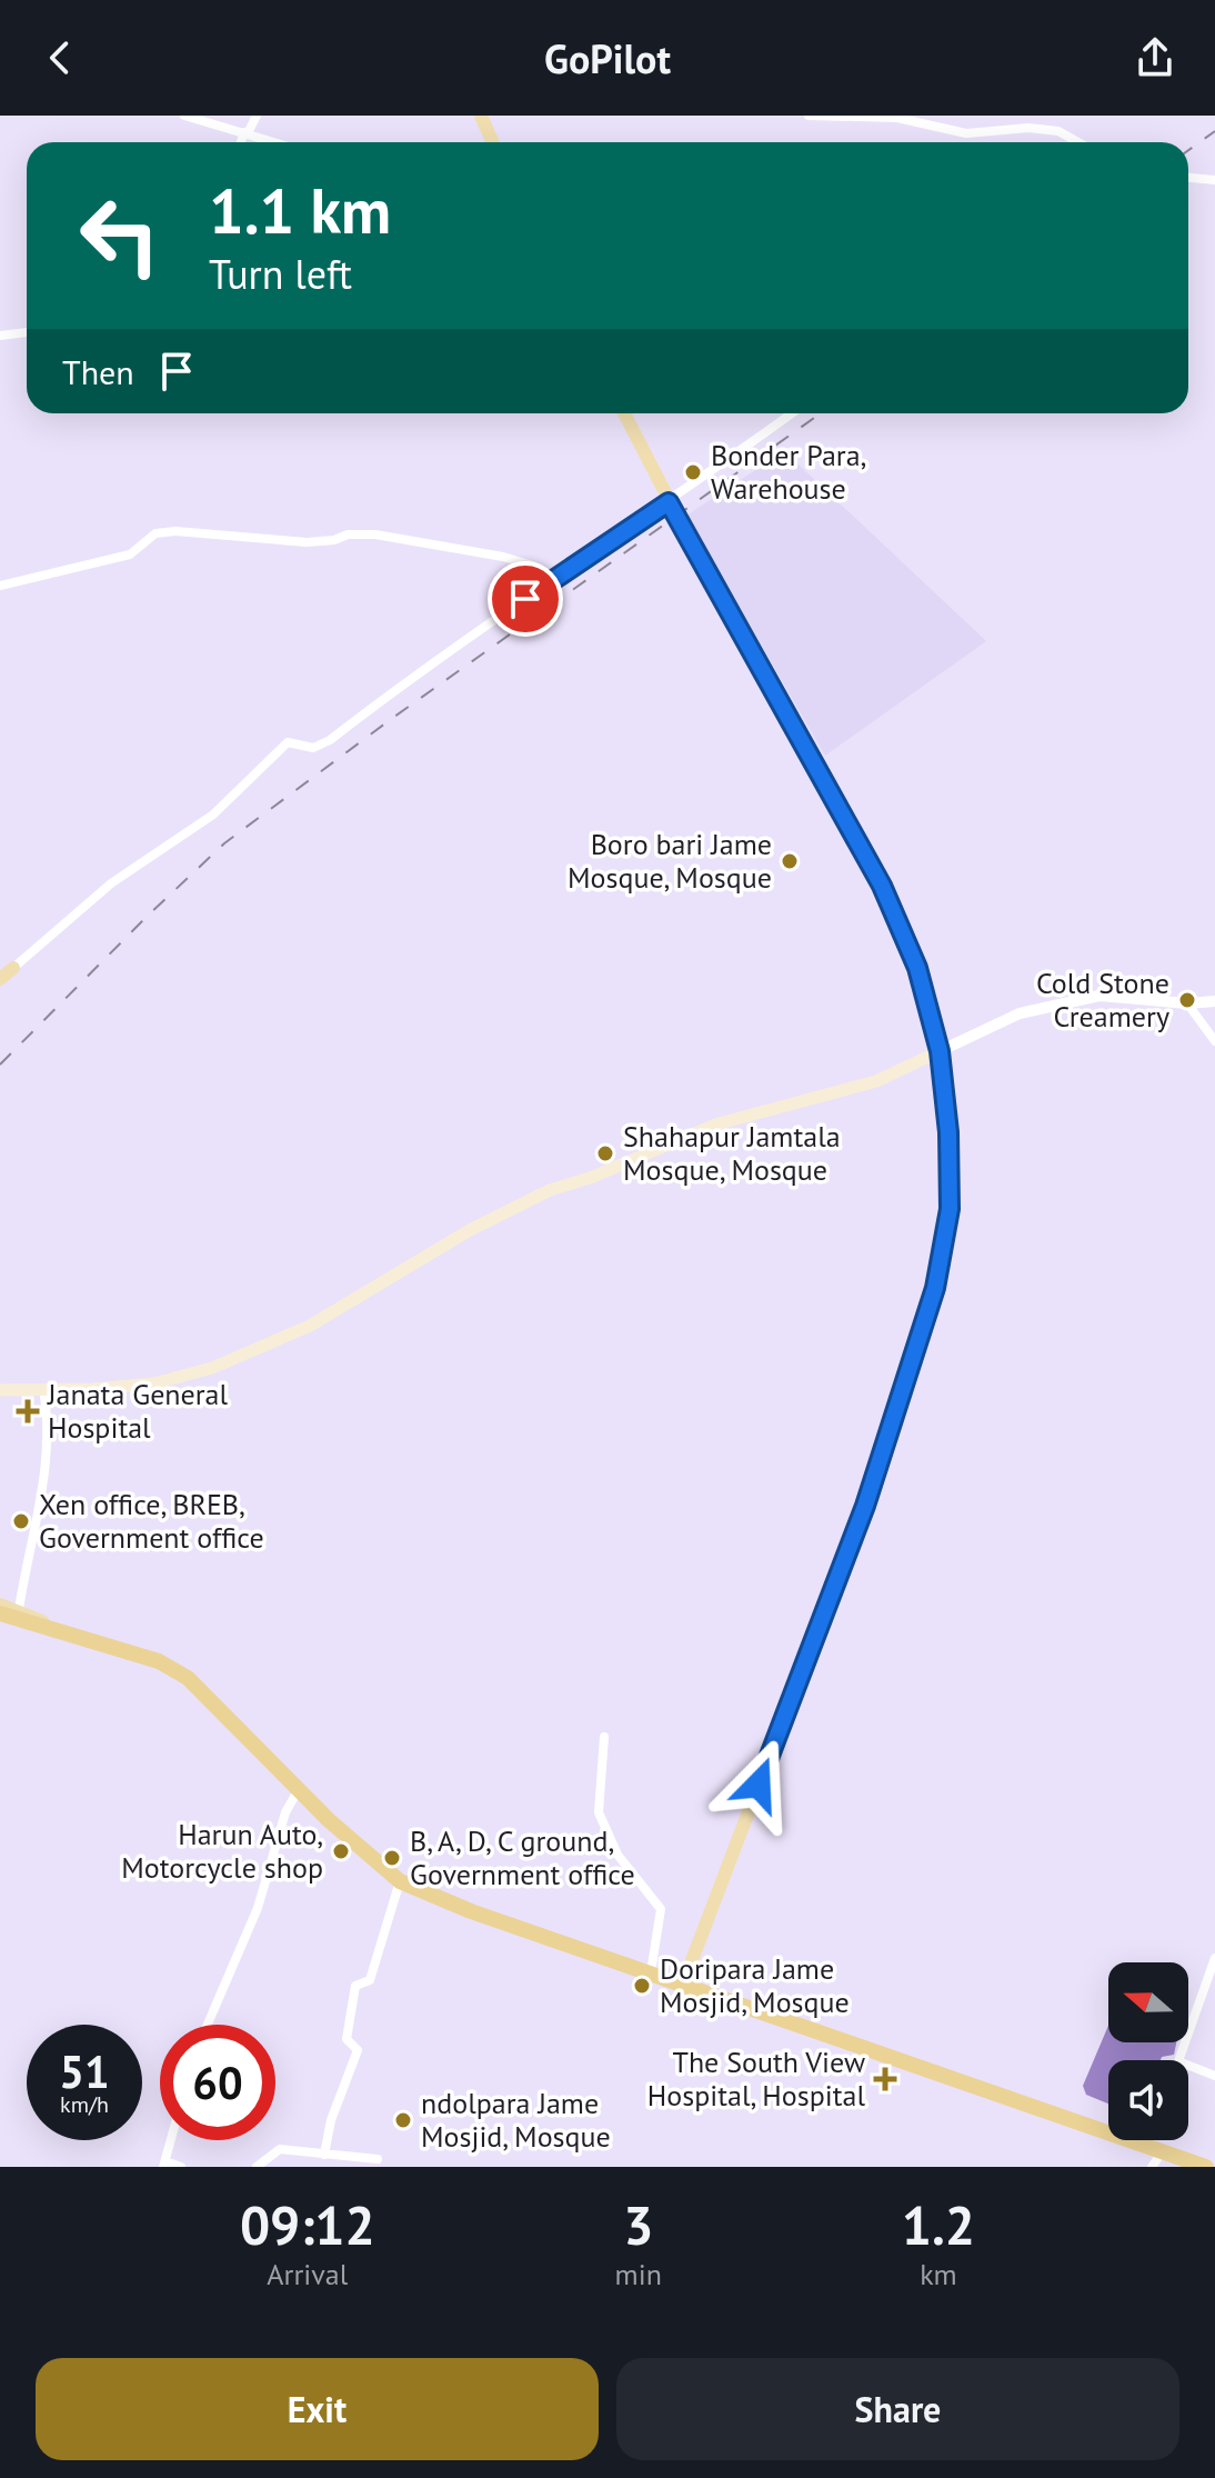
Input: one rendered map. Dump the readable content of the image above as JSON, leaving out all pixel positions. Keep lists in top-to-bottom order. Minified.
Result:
{"places":{"other":["Bonder Para, Warehouse","Boro bari Jame Mosque, Mosque","Cold Stone Creamery","Shahapur Jamtala Mosque, Mosque","Xen office, BREB, Government office","Harun Auto, Motorcycle shop","B, A, D, C ground, Government office","Doripara Jame Mosjid, Mosque","ndolpara Jame Mosjid, Mosque"],"health":["Janata General Hospital","The South View Hospital, Hospital"]},"north":"left","page":{"header":"GoPilot","turn":["1.1 km","Turn left"],"then":"Then","speed":"51 km/h","limit":"60","eta":["09:12","Arrival","3","min","1.2","km"],"buttons":["Exit","Share"]}}
